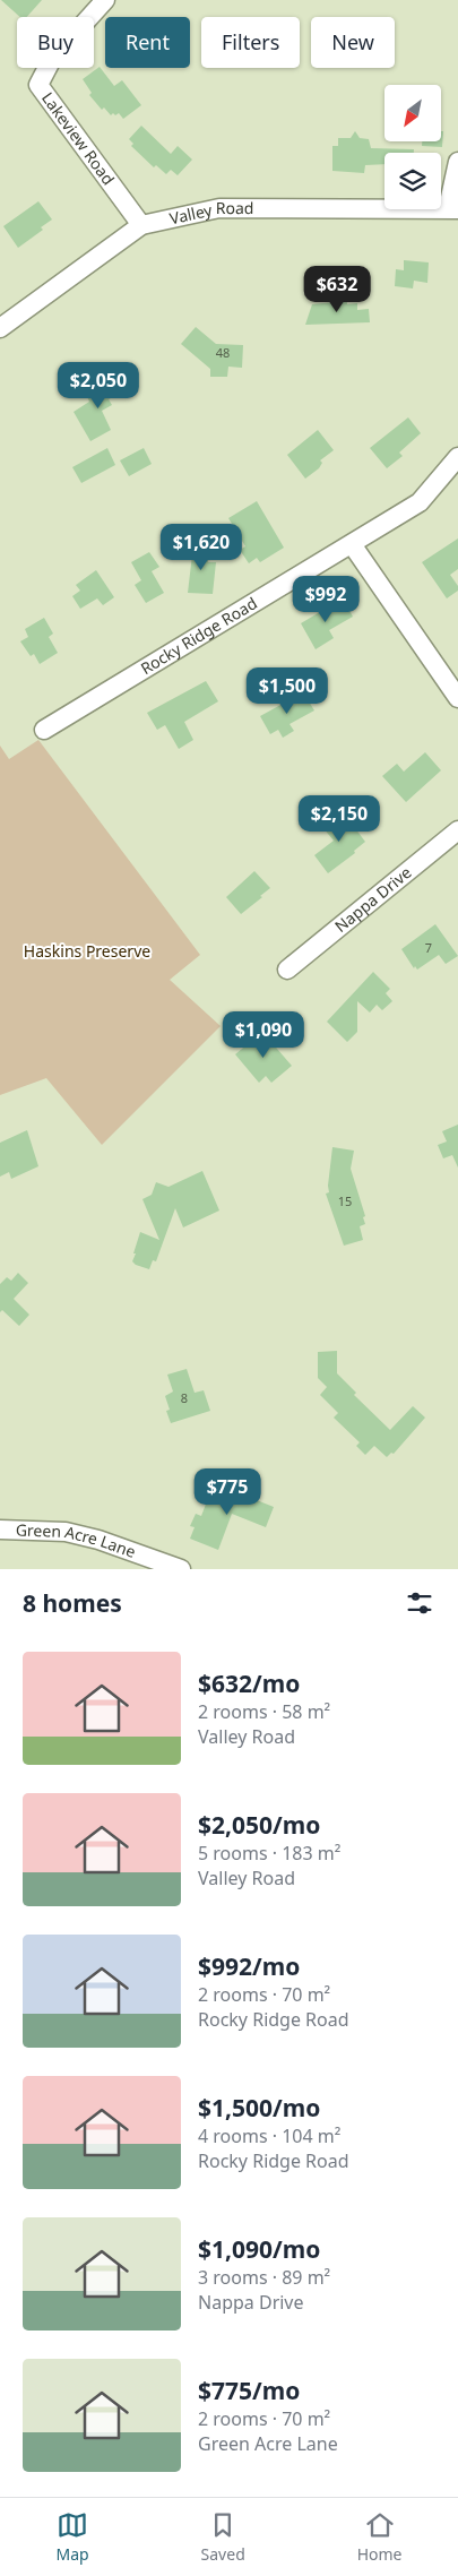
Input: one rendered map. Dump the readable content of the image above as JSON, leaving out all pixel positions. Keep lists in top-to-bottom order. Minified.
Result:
{"streets":{"street":["Lakeview Road","Valley Road","Rocky Ridge Road","Nappa Drive","Green Acre Lane"]},"crossings":[["Lakeview Road","Valley Road"]],"parks":["Haskins Preserve"],"house_numbers":["48","7","15","8"],"north":"bottom left","page":{"chip":["Buy","Rent","Filters","New"],"price":["$632","$2,050","$1,620","$992","$1,500","$2,150","$1,090","$775"],"heading":"8 homes","list":[{"name":"$632/mo","note":"2 rooms · 58 m² · Valley Road"},{"name":"$2,050/mo","note":"5 rooms · 183 m² · Valley Road"},{"name":"$992/mo","note":"2 rooms · 70 m² · Rocky Ridge Road"},{"name":"$1,500/mo","note":"4 rooms · 104 m² · Rocky Ridge Road"},{"name":"$1,090/mo","note":"3 rooms · 89 m² · Nappa Drive"},{"name":"$775/mo","note":"2 rooms · 70 m² · Green Acre Lane"}],"tabs":["Map","Saved","Home"]}}
